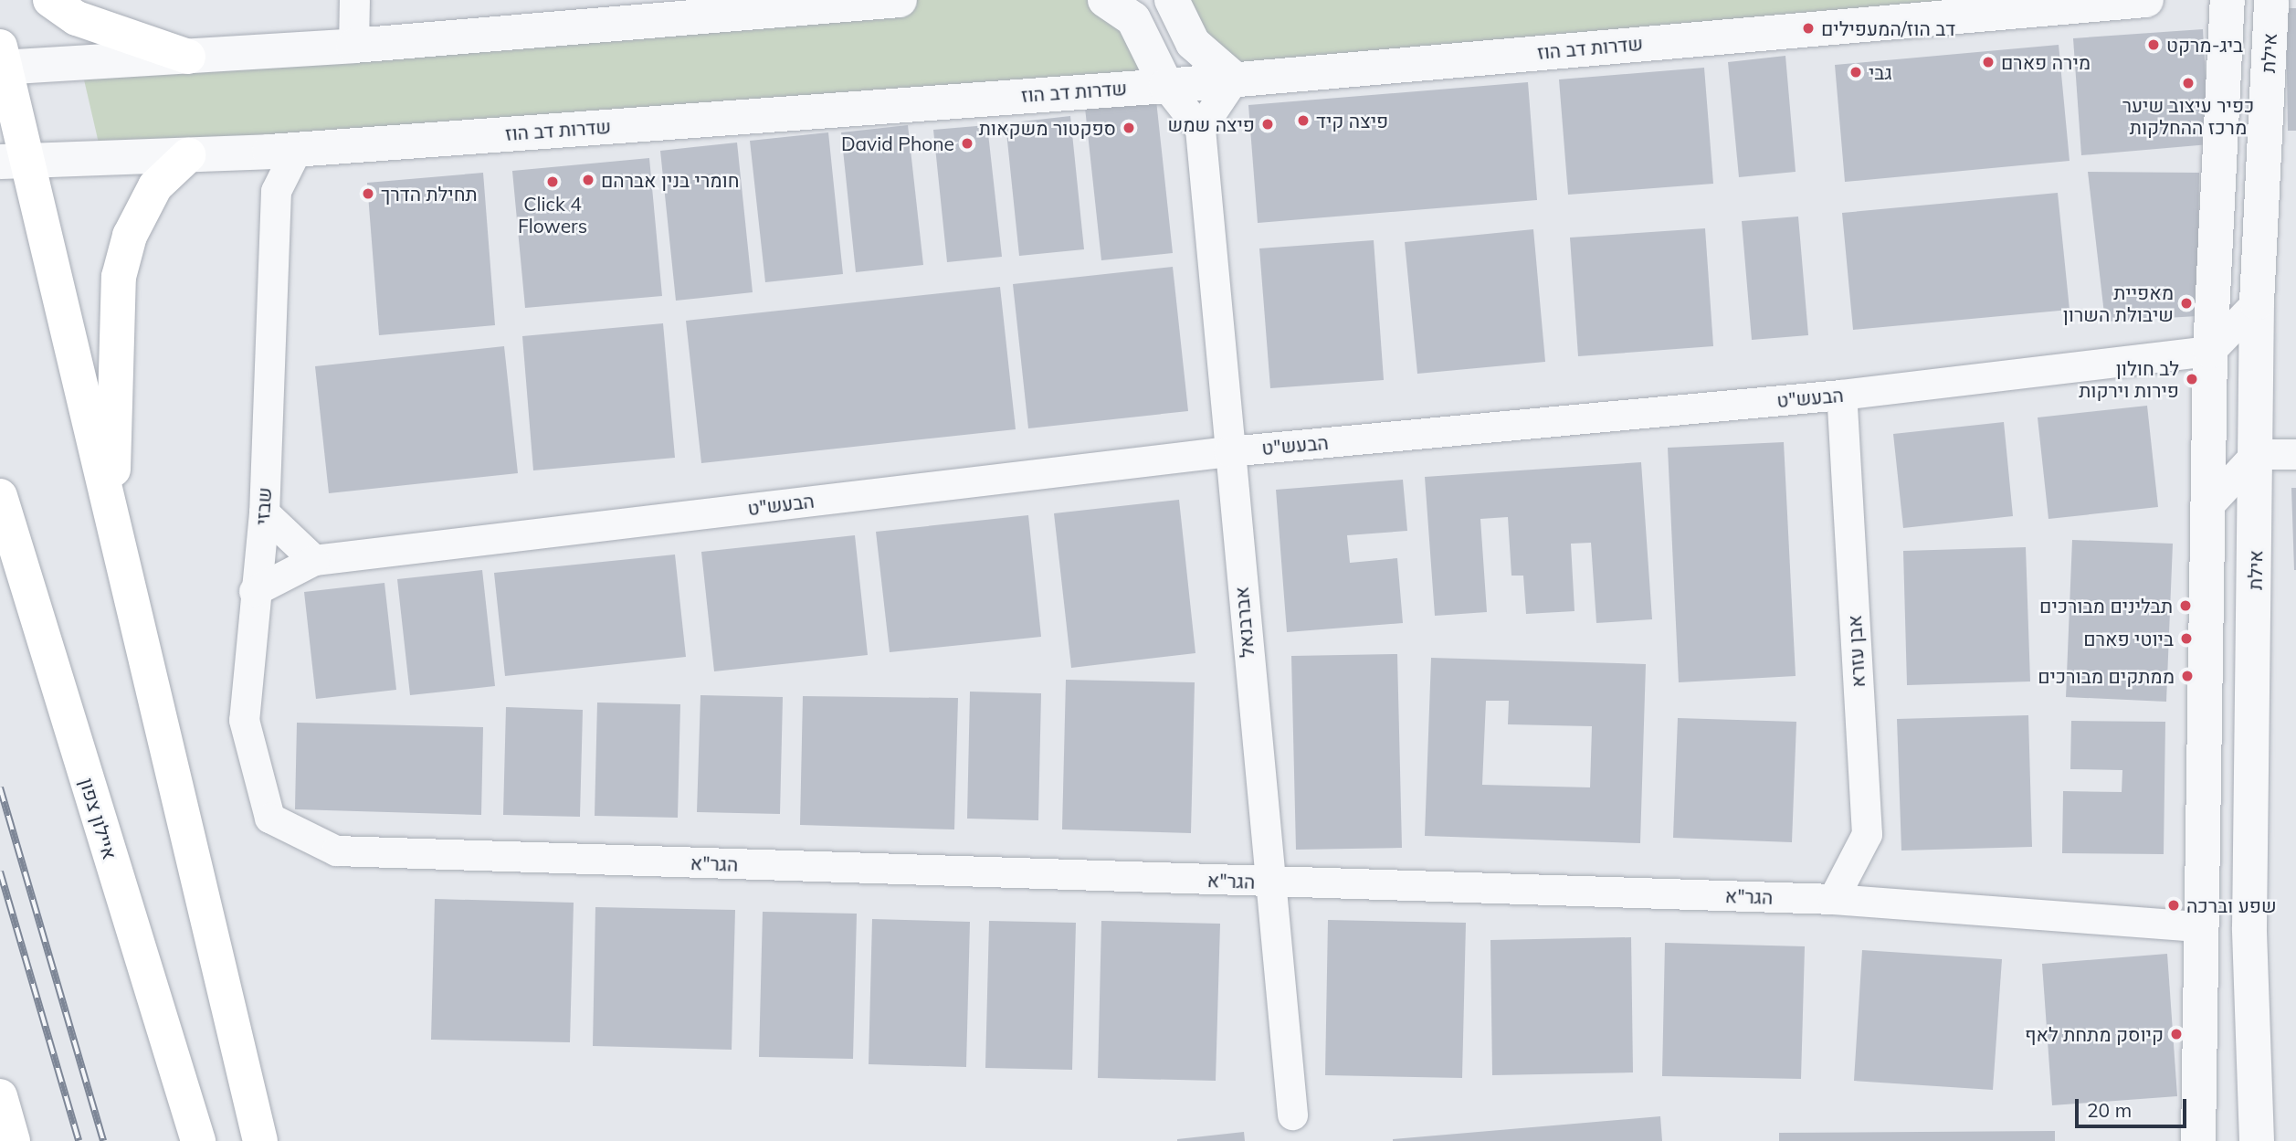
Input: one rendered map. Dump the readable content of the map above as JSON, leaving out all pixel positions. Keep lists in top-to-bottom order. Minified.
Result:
{"streets":{"highway":["איילון צפון"],"street":["שדרות דב הוז","אילת","הבעש\"ט","שבזי","אברבנאל","אבן עזרא","הגר\"א"]},"crossings":[["שדרות דב הוז","שבזי"],["הבעש\"ט","שבזי"],["הבעש\"ט","אברבנאל"],["הבעש\"ט","אבן עזרא"],["שבזי","הגר\"א"],["אברבנאל","הגר\"א"],["אבן עזרא","הגר\"א"]],"places":["דב הוז/המעפילים","ביג-מרקט","מירה פארם","גבי","כפיר עיצוב שיער מרכז ההחלקות","פיצה קיד","פיצה שמש","ספקטור משקאות","David Phone","חומרי בנין אברהם","Click 4 Flowers","תחילת הדרך","מאפיית שיבולת השרון","לב חולון פירות וירקות","תבלינים מבורכים","ביוטי פארם","ממתקים מבורכים","שפע וברכה","קיוסק מתחת לאף"],"scale_bar":"20 m"}
